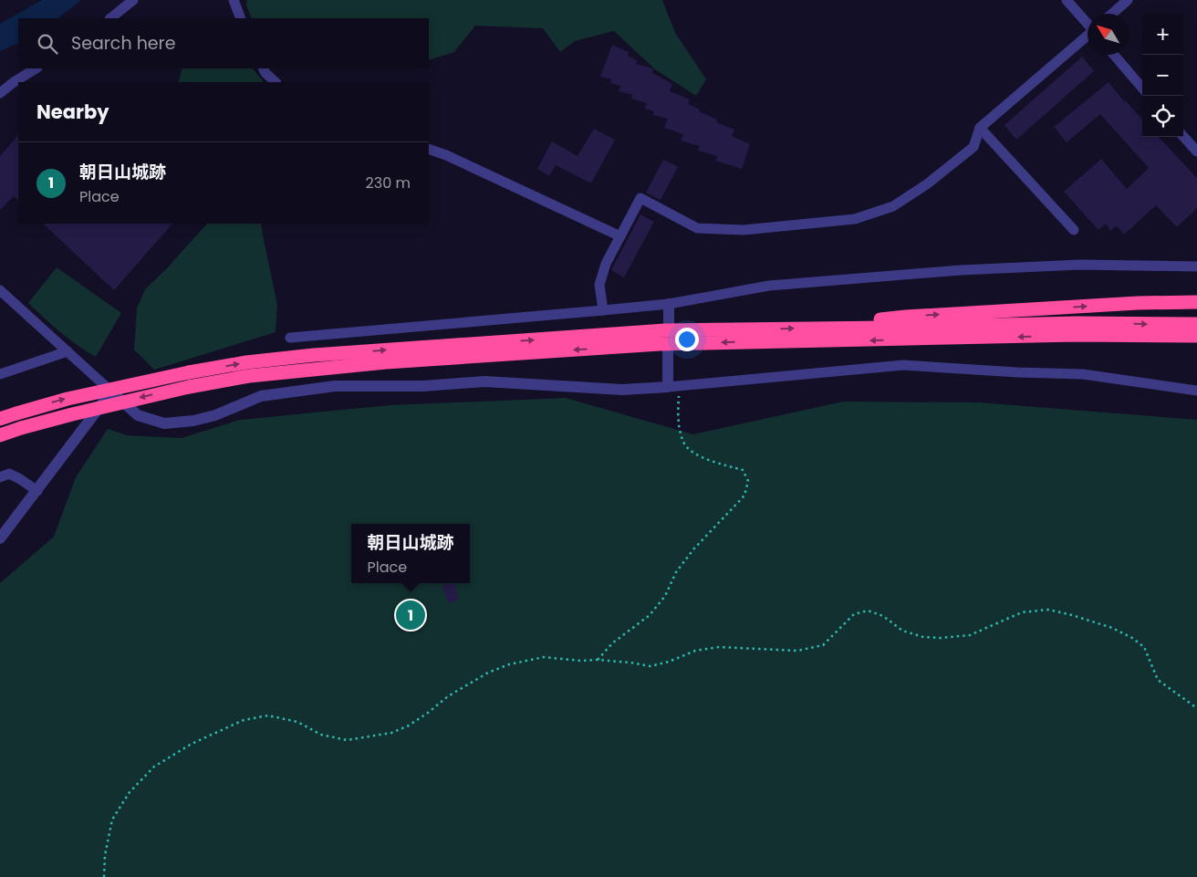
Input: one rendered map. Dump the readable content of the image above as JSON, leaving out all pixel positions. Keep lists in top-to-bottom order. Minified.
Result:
{"north":"top left","page":{"map_buttons":["+","−"],"search":"Search here","heading":"Nearby","list":[{"mark":"1","name":"朝日山城跡","note":"Place","value":"230 m"}],"popup":["朝日山城跡","Place"],"pins":"1"}}
